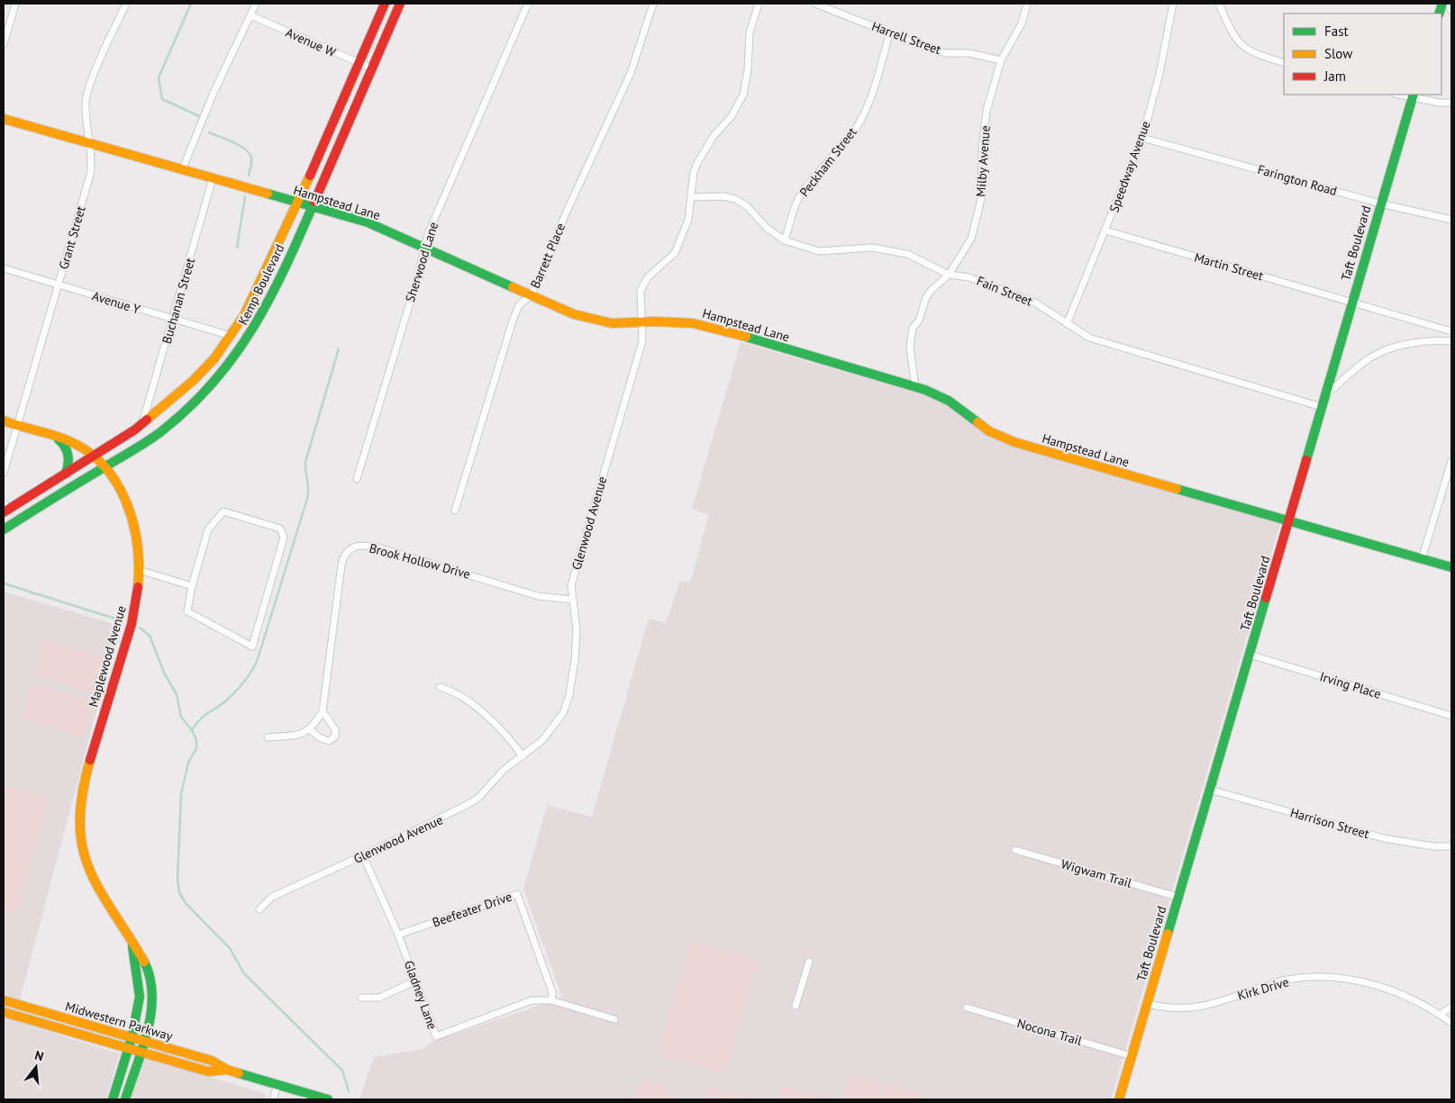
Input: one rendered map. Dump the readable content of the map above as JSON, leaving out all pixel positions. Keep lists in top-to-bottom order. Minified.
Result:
{"streets":{"street":["Harrell Street","Avenue W","Milby Avenue","Peckham Street","Speedway Avenue","Farington Road","Hampstead Lane","Grant Street","Taft Boulevard","Barrett Place","Sherwood Lane","Martin Street","Kemp Boulevard","Fain Street","Buchanan Street","Avenue Y","Glenwood Avenue","Brook Hollow Drive","Maplewood Avenue","Irving Place","Harrison Street","Wigwam Trail","Beefeater Drive","Kirk Drive","Gladney Lane","Midwestern Parkway","Nocona Trail"]},"crossings":[["Harrell Street","Milby Avenue"],["Harrell Street","Peckham Street"],["Avenue W","Kemp Boulevard"],["Milby Avenue","Hampstead Lane"],["Milby Avenue","Fain Street"],["Peckham Street","Fain Street"],["Speedway Avenue","Farington Road"],["Speedway Avenue","Martin Street"],["Speedway Avenue","Fain Street"],["Farington Road","Taft Boulevard"],["Hampstead Lane","Grant Street"],["Hampstead Lane","Taft Boulevard"],["Hampstead Lane","Barrett Place"],["Hampstead Lane","Sherwood Lane"],["Hampstead Lane","Kemp Boulevard"],["Hampstead Lane","Buchanan Street"],["Hampstead Lane","Glenwood Avenue"],["Grant Street","Avenue Y"],["Grant Street","Maplewood Avenue"],["Taft Boulevard","Martin Street"],["Taft Boulevard","Fain Street"],["Taft Boulevard","Irving Place"],["Taft Boulevard","Harrison Street"],["Taft Boulevard","Wigwam Trail"],["Taft Boulevard","Kirk Drive"],["Taft Boulevard","Nocona Trail"],["Kemp Boulevard","Buchanan Street"],["Kemp Boulevard","Avenue Y"],["Kemp Boulevard","Maplewood Avenue"],["Fain Street","Glenwood Avenue"],["Buchanan Street","Avenue Y"],["Glenwood Avenue","Brook Hollow Drive"],["Glenwood Avenue","Gladney Lane"],["Maplewood Avenue","Midwestern Parkway"],["Beefeater Drive","Gladney Lane"]],"legend":["Fast","Slow","Jam"],"north":"top"}
